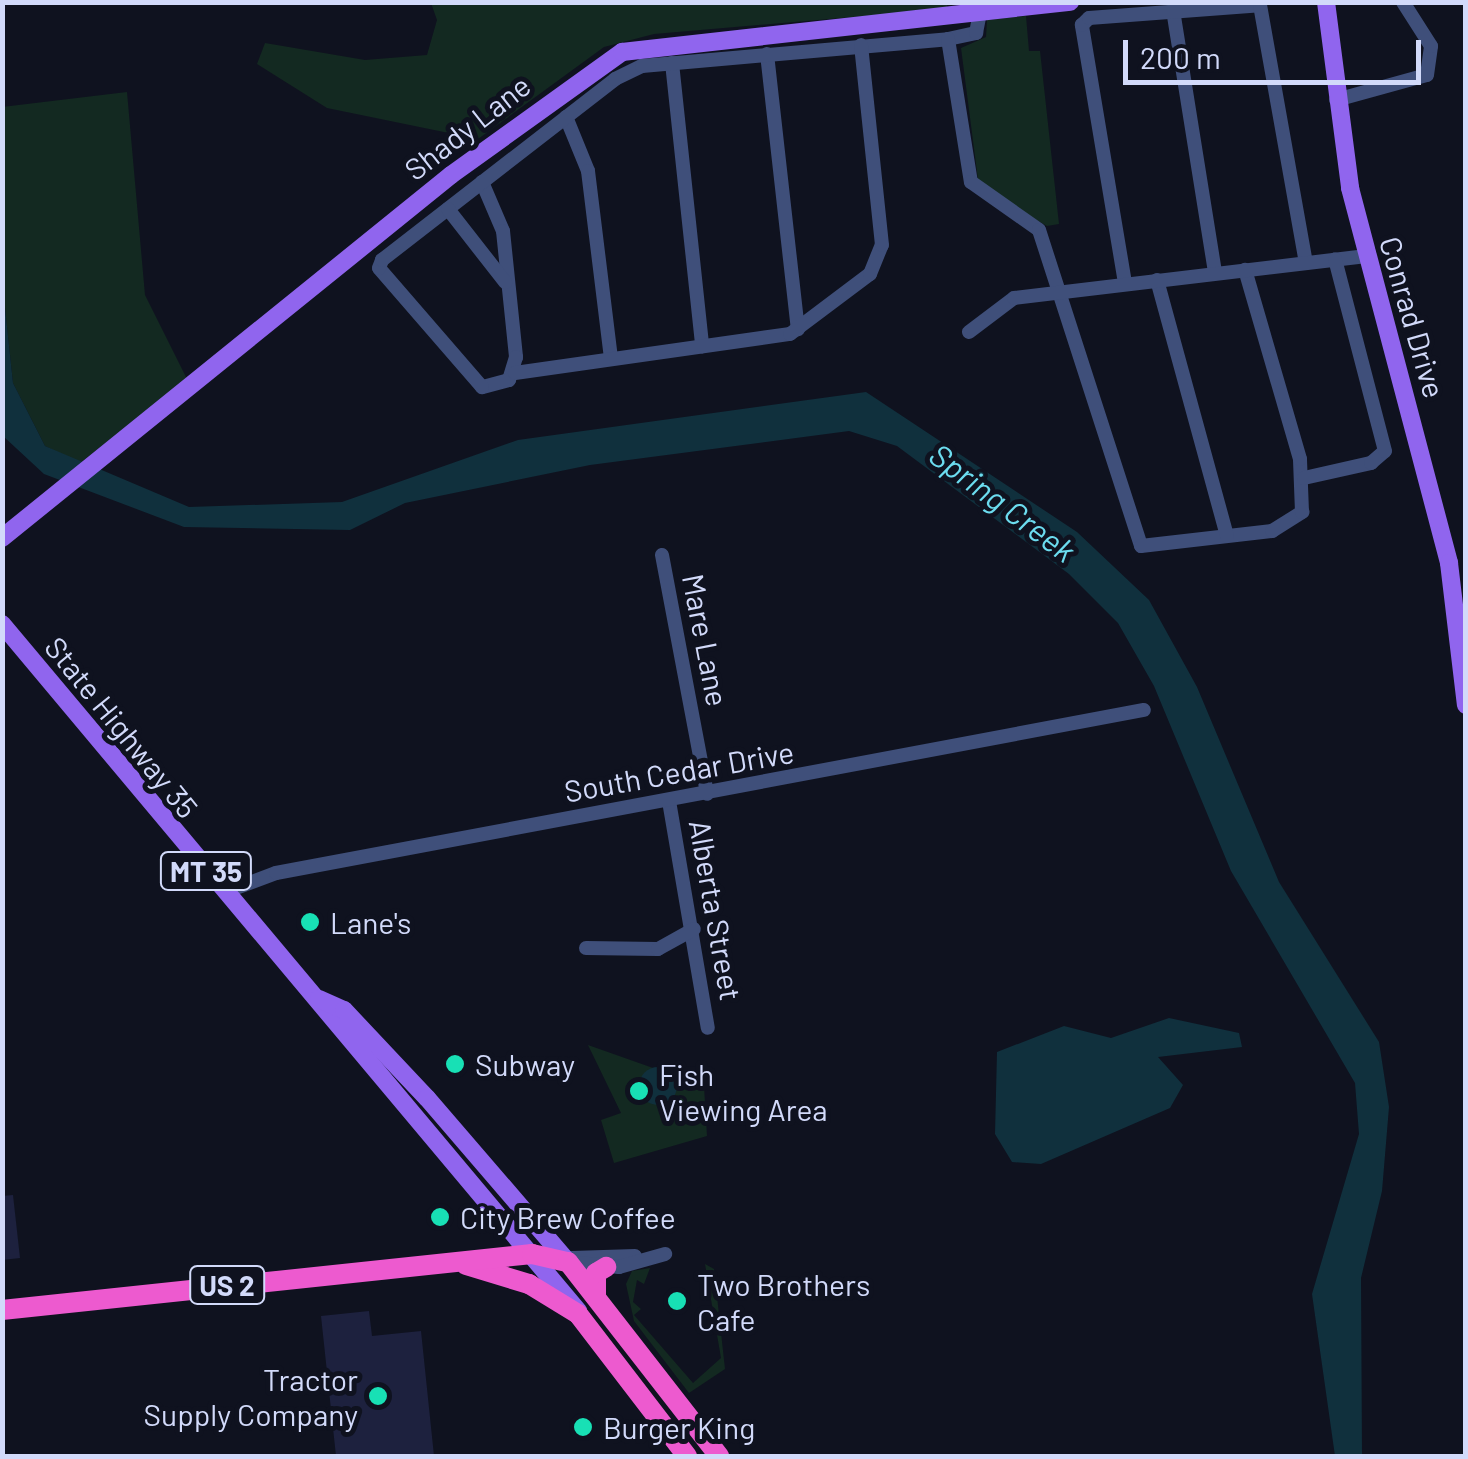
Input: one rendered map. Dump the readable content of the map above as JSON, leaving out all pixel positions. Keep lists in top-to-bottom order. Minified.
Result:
{"streets":{"highway":["US 2"],"main road":["Shady Lane","Conrad Drive","State Highway 35","MT 35"],"street":["Mare Lane","South Cedar Drive","Alberta Street"]},"crossings":[["Mare Lane","South Cedar Drive"],["State Highway 35","South Cedar Drive"],["State Highway 35","MT 35"],["State Highway 35","US 2"],["South Cedar Drive","Alberta Street"],["MT 35","US 2"]],"water":["Spring Creek"],"places":["Lane's","Subway","Fish Viewing Area","City Brew Coffee","Two Brothers Cafe","Tractor Supply Company","Burger King"],"scale_bar":"200 m"}
